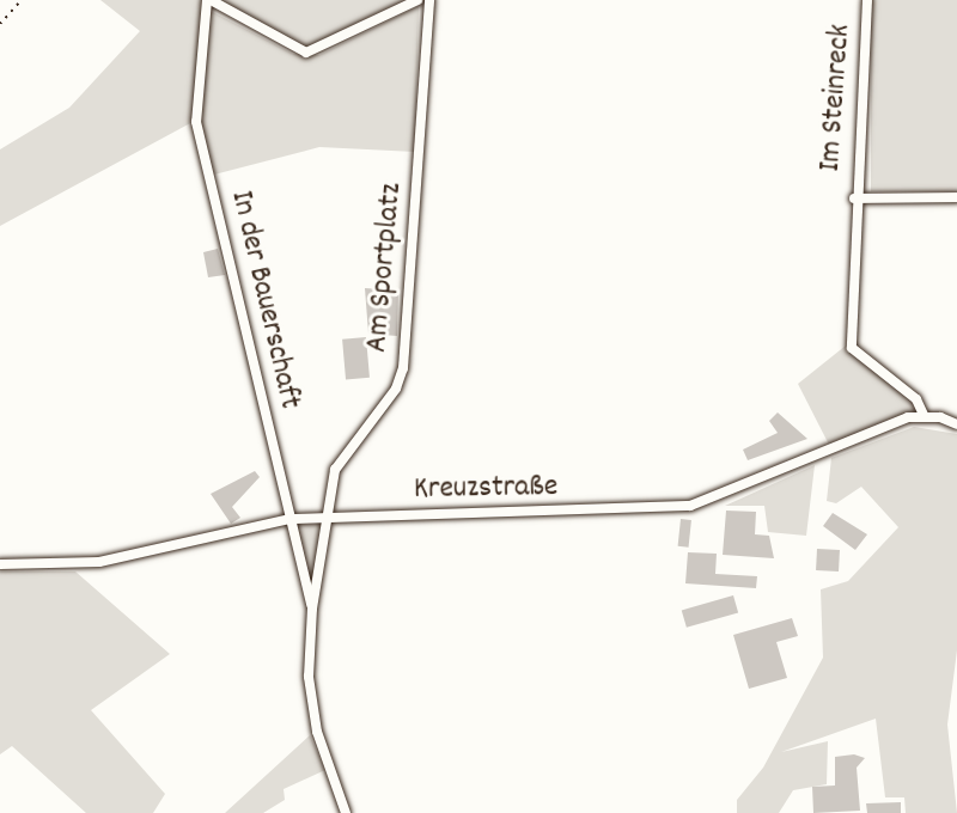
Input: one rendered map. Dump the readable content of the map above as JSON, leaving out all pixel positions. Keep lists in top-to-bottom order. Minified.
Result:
{"streets":{"street":["Im Steinreck","Am Sportplatz","In der Bauerschaft","Kreuzstraße"]},"crossings":[["Im Steinreck","Kreuzstraße"],["Am Sportplatz","In der Bauerschaft"],["Am Sportplatz","Kreuzstraße"],["In der Bauerschaft","Kreuzstraße"]]}
